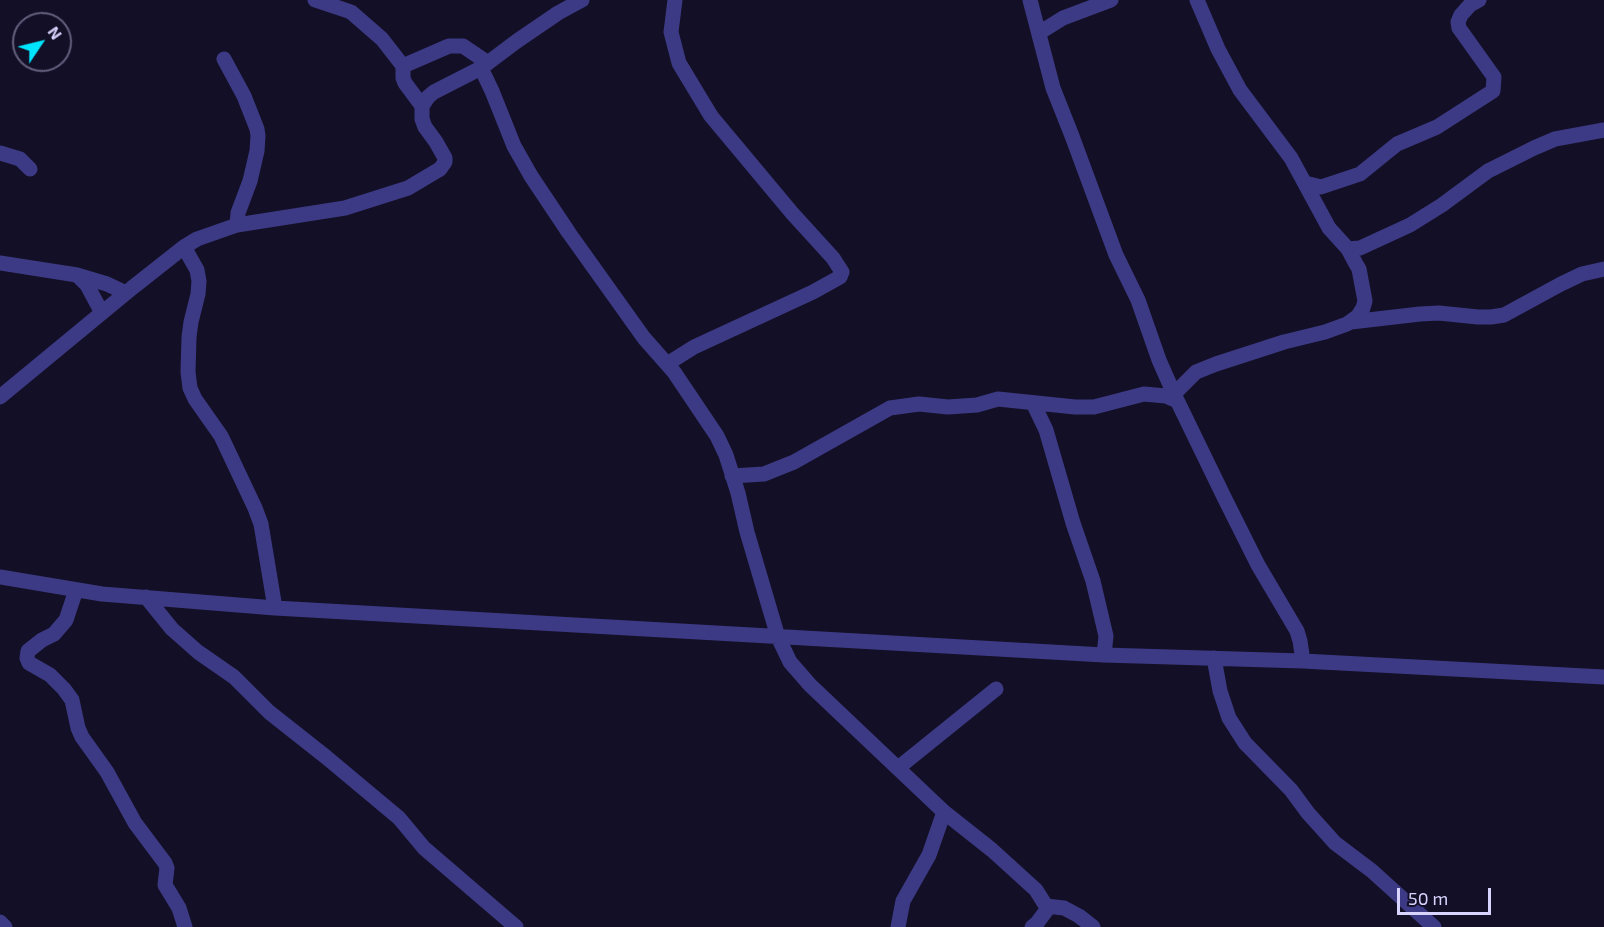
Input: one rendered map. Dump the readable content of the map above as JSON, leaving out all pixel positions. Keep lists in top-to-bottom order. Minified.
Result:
{"scale_bar":"50 m","north":"top right"}
